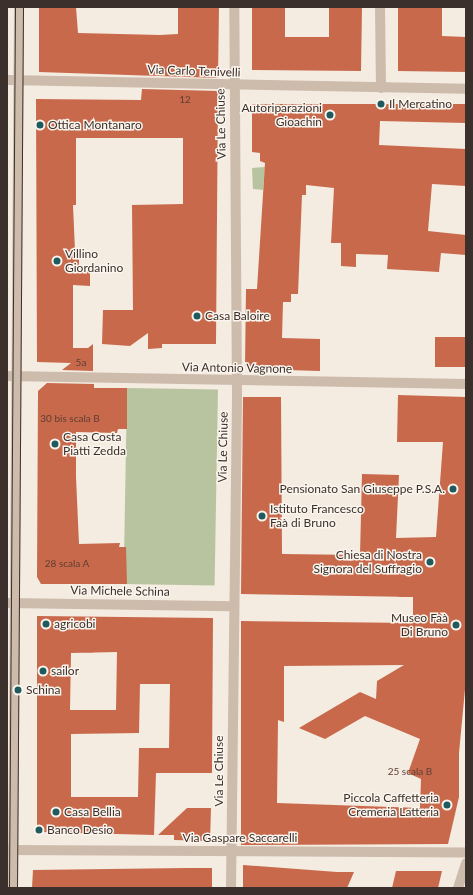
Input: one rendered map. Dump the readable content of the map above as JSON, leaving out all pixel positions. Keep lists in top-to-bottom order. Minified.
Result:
{"streets":{"street":["Via Carlo Tenivelli","Via Le Chiuse","Via Antonio Vagnone","Via Michele Schina","Via Gaspare Saccarelli"]},"crossings":[["Via Carlo Tenivelli","Via Le Chiuse"],["Via Le Chiuse","Via Antonio Vagnone"],["Via Le Chiuse","Via Michele Schina"],["Via Le Chiuse","Via Gaspare Saccarelli"]],"places":["Il Mercatino","Autoriparazioni Gioachin","Ottica Montanaro","Villino Giordanino","Casa Baloire","Casa Costa Piatti Zedda","Pensionato San Giuseppe P.S.A.","Istituto Francesco Faà di Bruno","Chiesa di Nostra Signora del Suffragio","agricobi","Museo Faà Di Bruno","sailor","Schina","Piccola Caffetteria Cremeria Latteria","Casa Bellia","Banco Desio"],"house_numbers":["12","5a","30 bis scala B","28 scala A","25 scala B"]}
